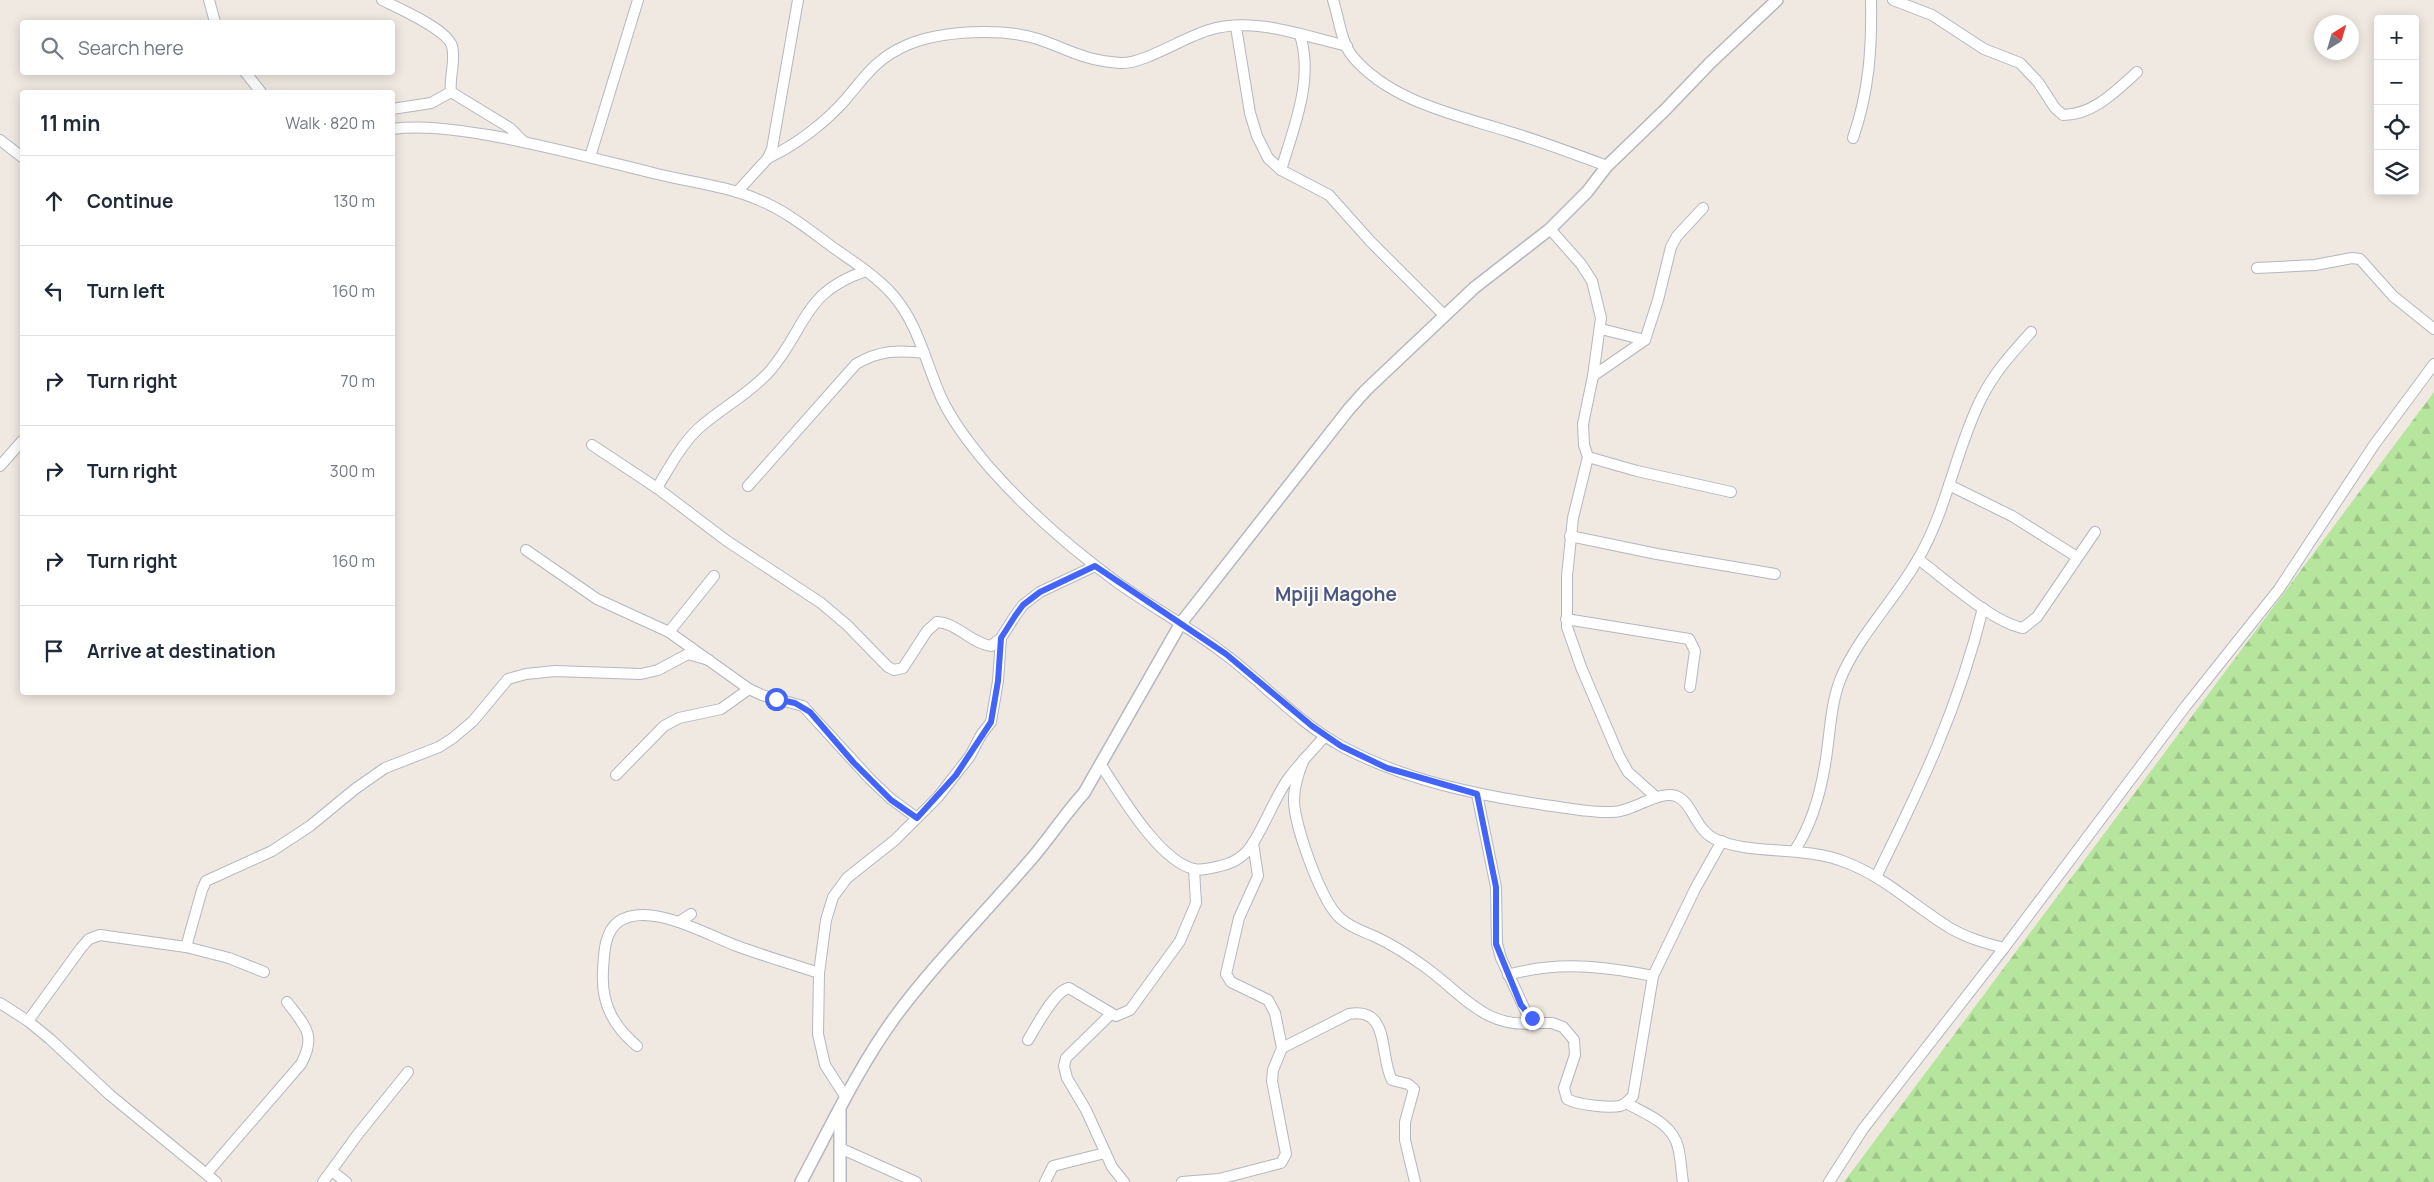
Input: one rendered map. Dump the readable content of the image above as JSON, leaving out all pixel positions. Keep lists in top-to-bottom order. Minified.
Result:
{"districts":["Mpiji Magohe"],"north":"top right","page":{"map_buttons":["+","−"],"search":"Search here","heading":["11 min","Walk · 820 m"],"list":[["Continue","130 m"],["Turn left","160 m"],["Turn right","70 m"],["Turn right","300 m"],["Turn right","160 m"],"Arrive at destination"]}}
